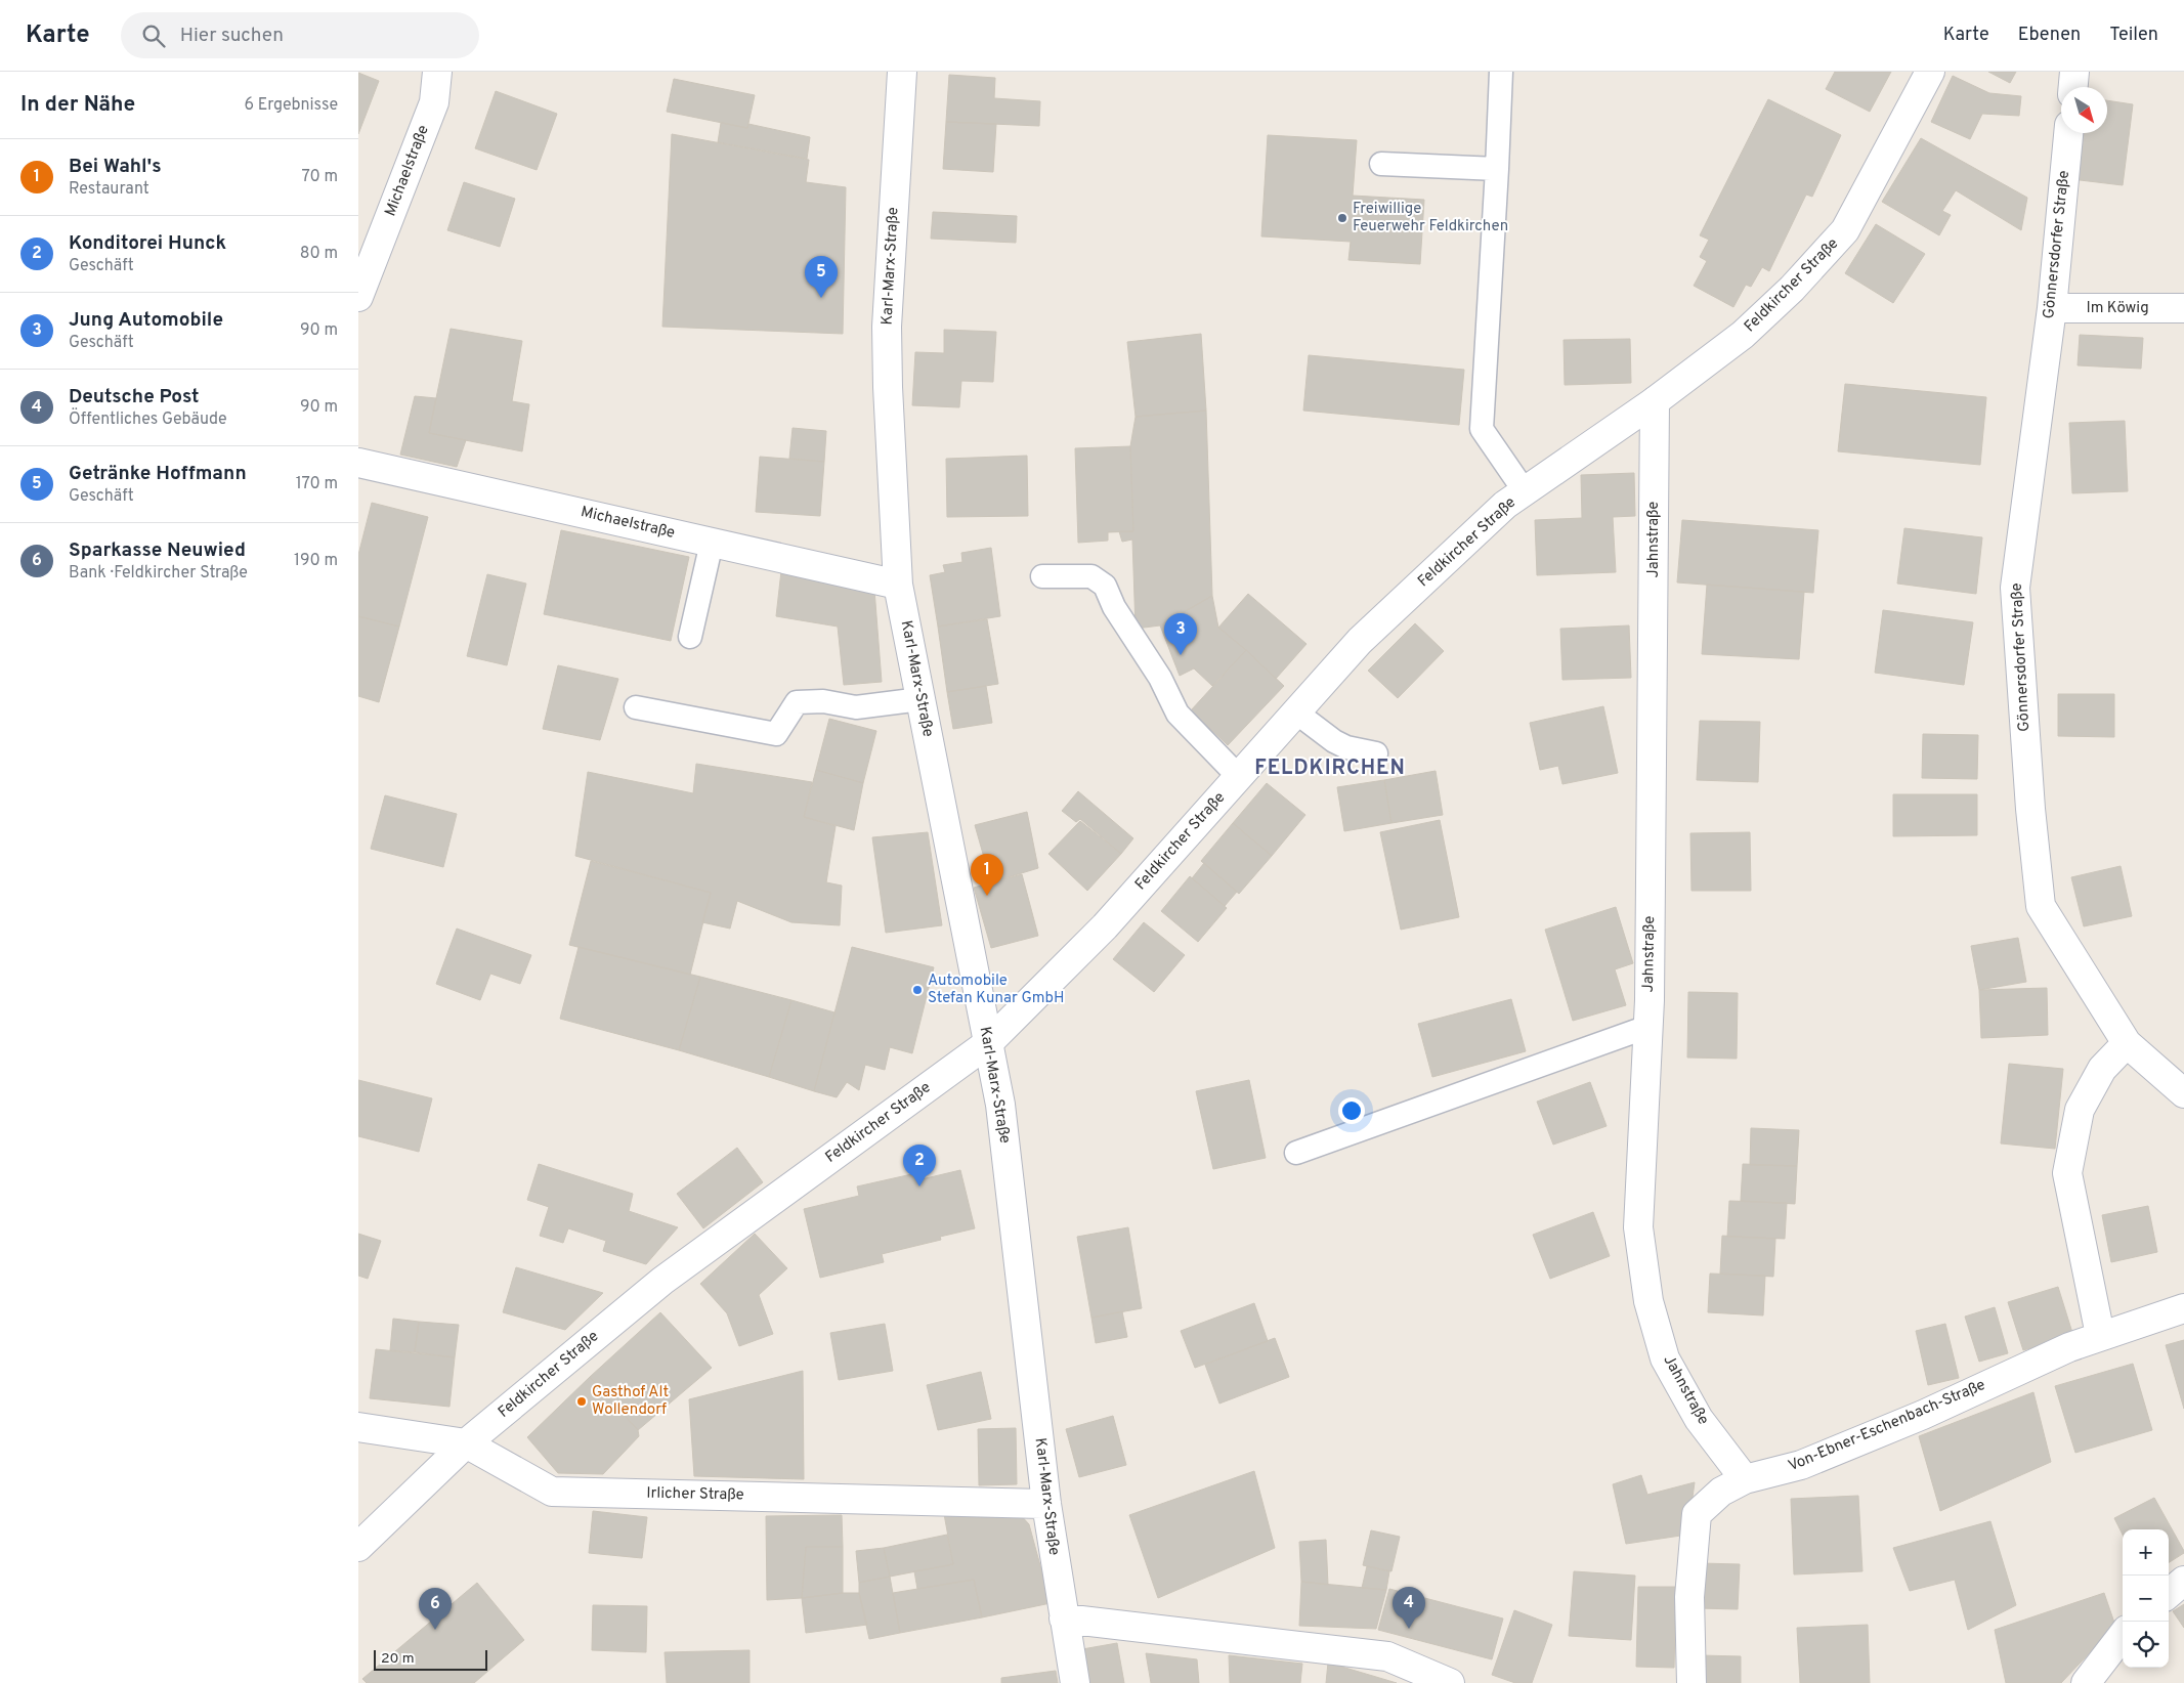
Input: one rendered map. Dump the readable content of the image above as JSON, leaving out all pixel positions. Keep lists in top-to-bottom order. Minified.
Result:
{"streets":{"street":["Michaelstraße","Gönnersdorfer Straße","Karl-Marx-Straße","Feldkircher Straße","Im Köwig","Jahnstraße","Von-Ebner-Eschenbach-Straße","Irlicher Straße"]},"crossings":[["Michaelstraße","Karl-Marx-Straße"],["Gönnersdorfer Straße","Im Köwig"],["Karl-Marx-Straße","Feldkircher Straße"],["Karl-Marx-Straße","Irlicher Straße"],["Feldkircher Straße","Jahnstraße"],["Feldkircher Straße","Irlicher Straße"],["Jahnstraße","Von-Ebner-Eschenbach-Straße"]],"districts":["FELDKIRCHEN"],"places":["Freiwillige Feuerwehr Feldkirchen","Automobile Stefan Kunar GmbH","Gasthof Alt Wollendorf"],"scale_bar":"20 m","north":"bottom right","page":{"header":"Karte","search":"Hier suchen","nav":["Karte","Ebenen","Teilen"],"heading":["In der Nähe","6 Ergebnisse"],"list":[{"mark":"1","name":"Bei Wahl's","note":"Restaurant","value":"70 m"},{"mark":"2","name":"Konditorei Hunck","note":"Geschäft","value":"80 m"},{"mark":"3","name":"Jung Automobile","note":"Geschäft","value":"90 m"},{"mark":"4","name":"Deutsche Post","note":"Öffentliches Gebäude","value":"90 m"},{"mark":"5","name":"Getränke Hoffmann","note":"Geschäft","value":"170 m"},{"mark":"6","name":"Sparkasse Neuwied","note":"Bank · Feldkircher Straße","value":"190 m"}],"pins":["5","3","1","2","4","6"],"map_buttons":["+","−"],"scale":"20 m"}}
